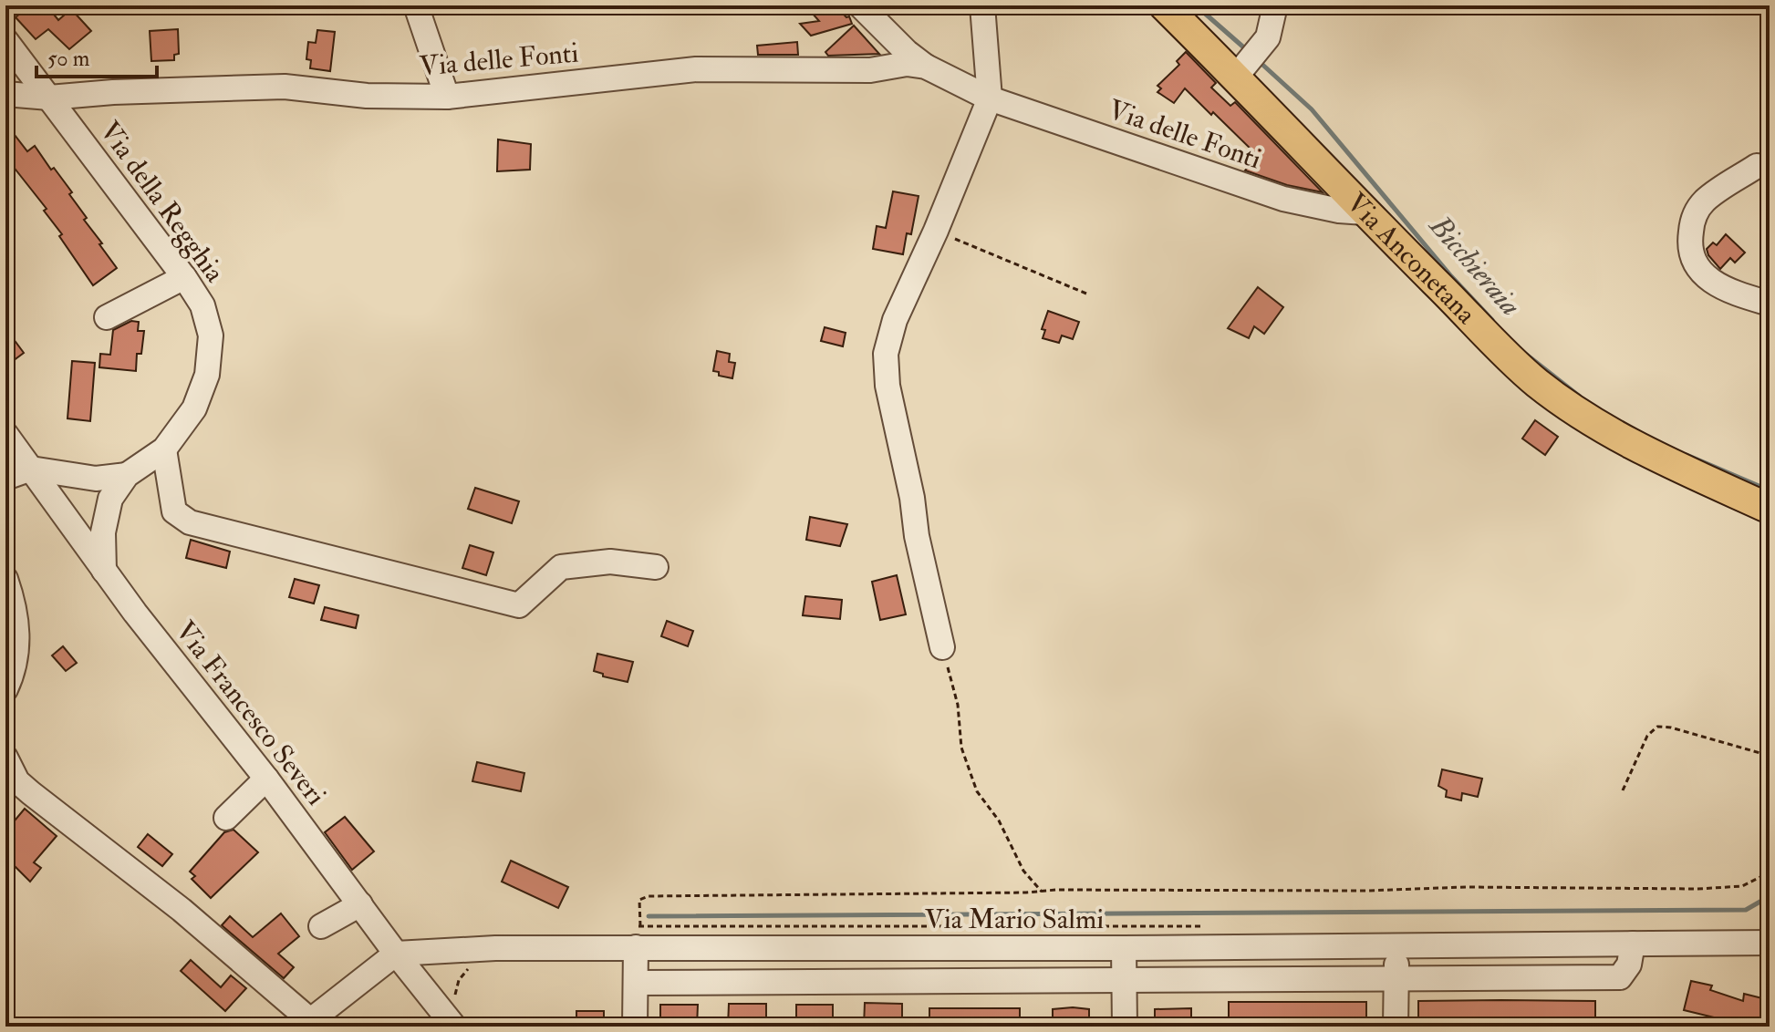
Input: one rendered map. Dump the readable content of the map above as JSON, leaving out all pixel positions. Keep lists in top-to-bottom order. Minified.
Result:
{"streets":{"main road":["Via Anconetana"],"street":["Via delle Fonti","Via della Regghia","Via Francesco Severi","Via Mario Salmi"]},"crossings":[["Via delle Fonti","Via della Regghia"],["Via delle Fonti","Via Anconetana"],["Via della Regghia","Via Francesco Severi"],["Via Francesco Severi","Via Mario Salmi"]],"water":["Bicchieraia"],"scale_bar":"50 m"}
